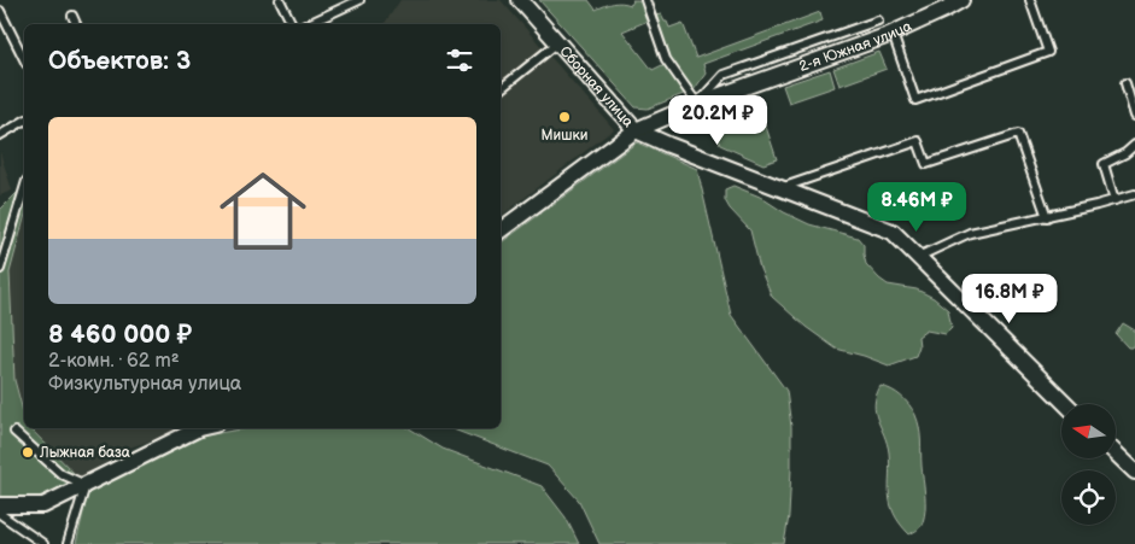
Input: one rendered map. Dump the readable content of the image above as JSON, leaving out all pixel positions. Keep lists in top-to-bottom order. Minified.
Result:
{"streets":{"street":["2-я Южная улица","Сборная улица"]},"crossings":[["2-я Южная улица","Сборная улица"]],"places":["Мишки","Лыжная база"],"north":"left","page":{"heading":"Объектов: 3","price":["20.2M ₽","8.46M ₽","16.8M ₽"],"list":[{"name":"8 460 000 ₽","note":"2-комн. · 62 m² · Физкультурная улица"}]}}
